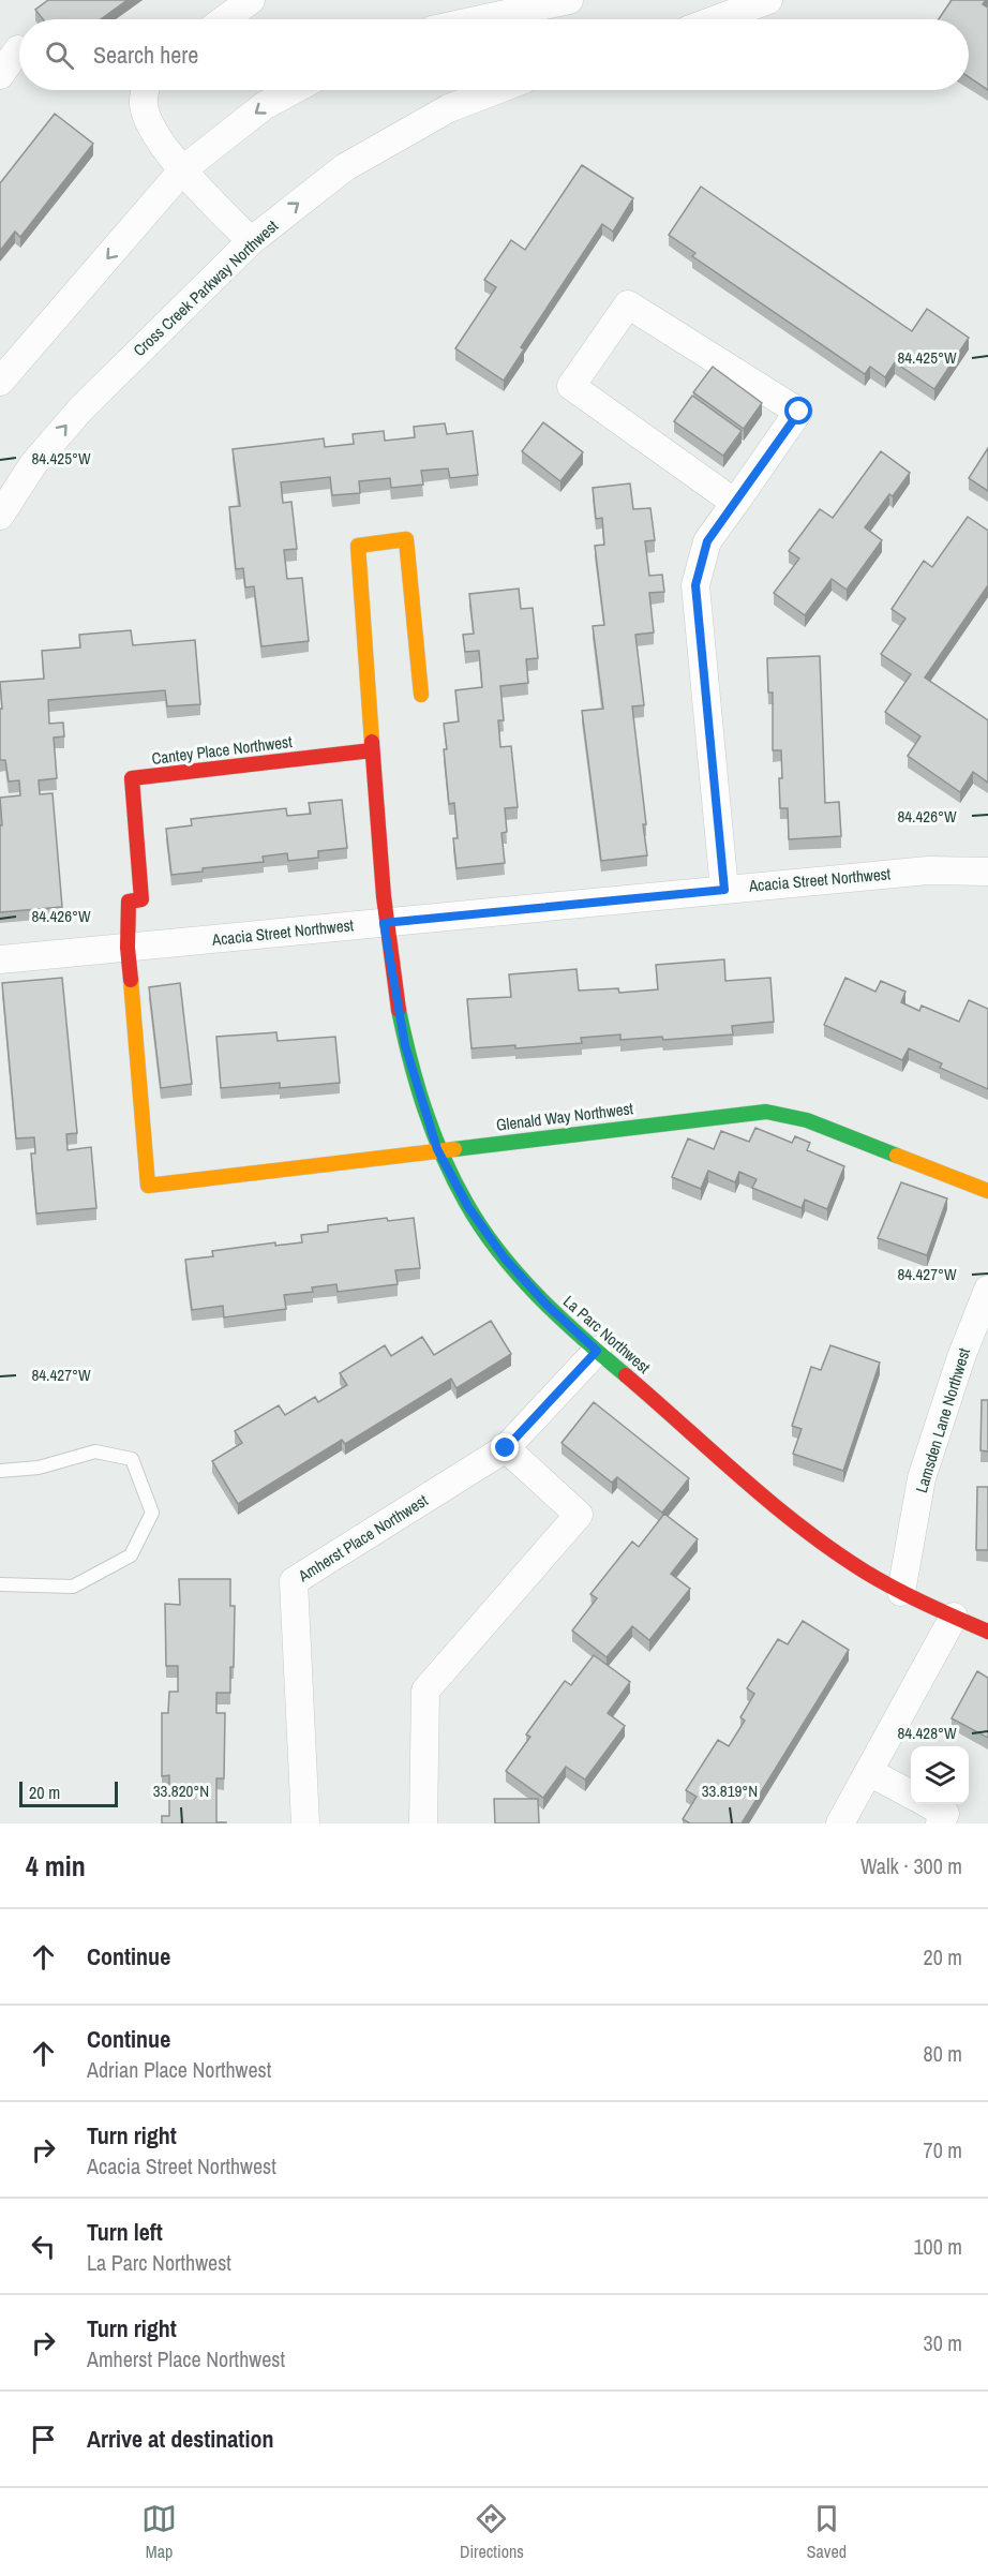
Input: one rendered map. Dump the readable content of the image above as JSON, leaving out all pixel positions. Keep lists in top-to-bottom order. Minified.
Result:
{"streets":{"street":["Cross Creek Parkway Northwest","Cantey Place Northwest","Acacia Street Northwest","Glenald Way Northwest","La Parc Northwest","Lamsden Lane Northwest","Amherst Place Northwest"]},"crossings":[["Cantey Place Northwest","Acacia Street Northwest"],["Cantey Place Northwest","Glenald Way Northwest"],["Acacia Street Northwest","La Parc Northwest"],["Glenald Way Northwest","La Parc Northwest"],["La Parc Northwest","Lamsden Lane Northwest"],["La Parc Northwest","Amherst Place Northwest"]],"scale_bar":"20 m","page":{"search":"Search here","scale":"20 m","heading":["4 min","Walk · 300 m"],"list":[["Continue","20 m"],["Continue","Adrian Place Northwest","80 m"],["Turn right","Acacia Street Northwest","70 m"],["Turn left","La Parc Northwest","100 m"],["Turn right","Amherst Place Northwest","30 m"],"Arrive at destination"],"nav":["Map","Directions","Saved"]},"coordinates":["84.425°W","84.426°W","84.427°W","84.428°W","33.820°N","33.819°N"]}
